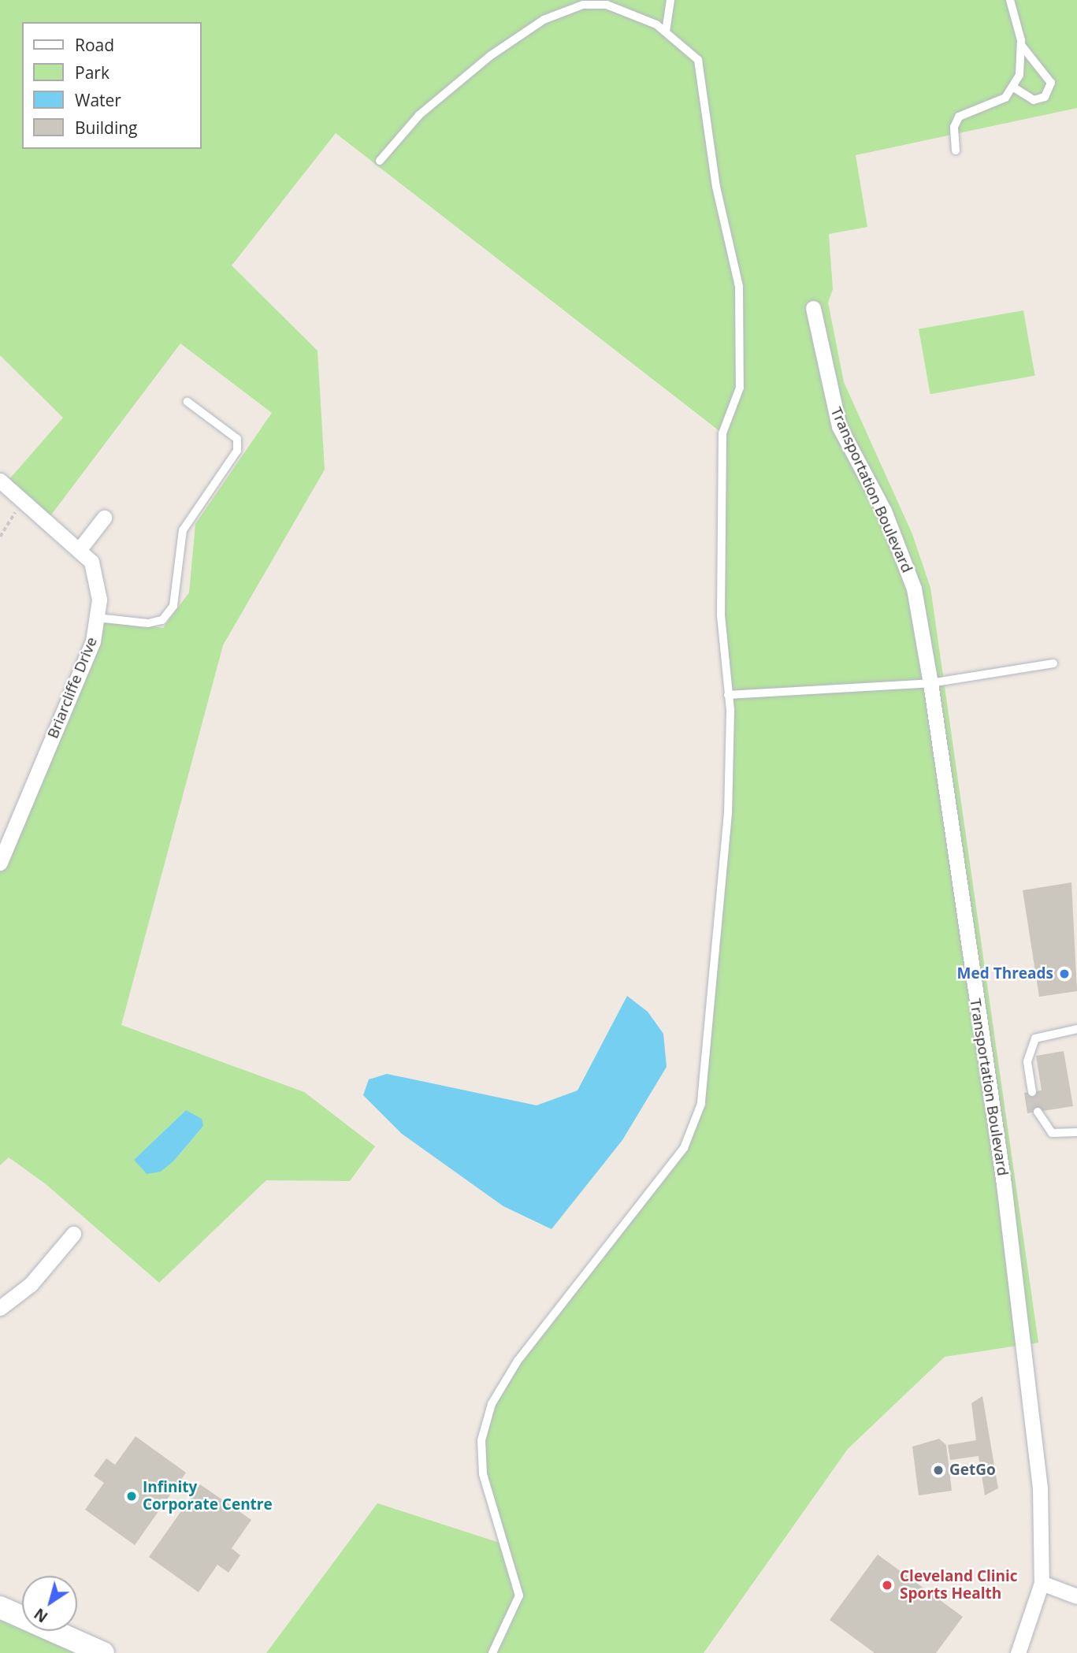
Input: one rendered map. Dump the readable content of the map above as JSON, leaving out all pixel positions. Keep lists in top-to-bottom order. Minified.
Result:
{"streets":{"street":["Transportation Boulevard","Briarcliffe Drive"]},"places":["Med Threads","GetGo","Infinity Corporate Centre","Cleveland Clinic Sports Health"],"legend":["Road","Park","Water","Building"],"north":"bottom left"}
